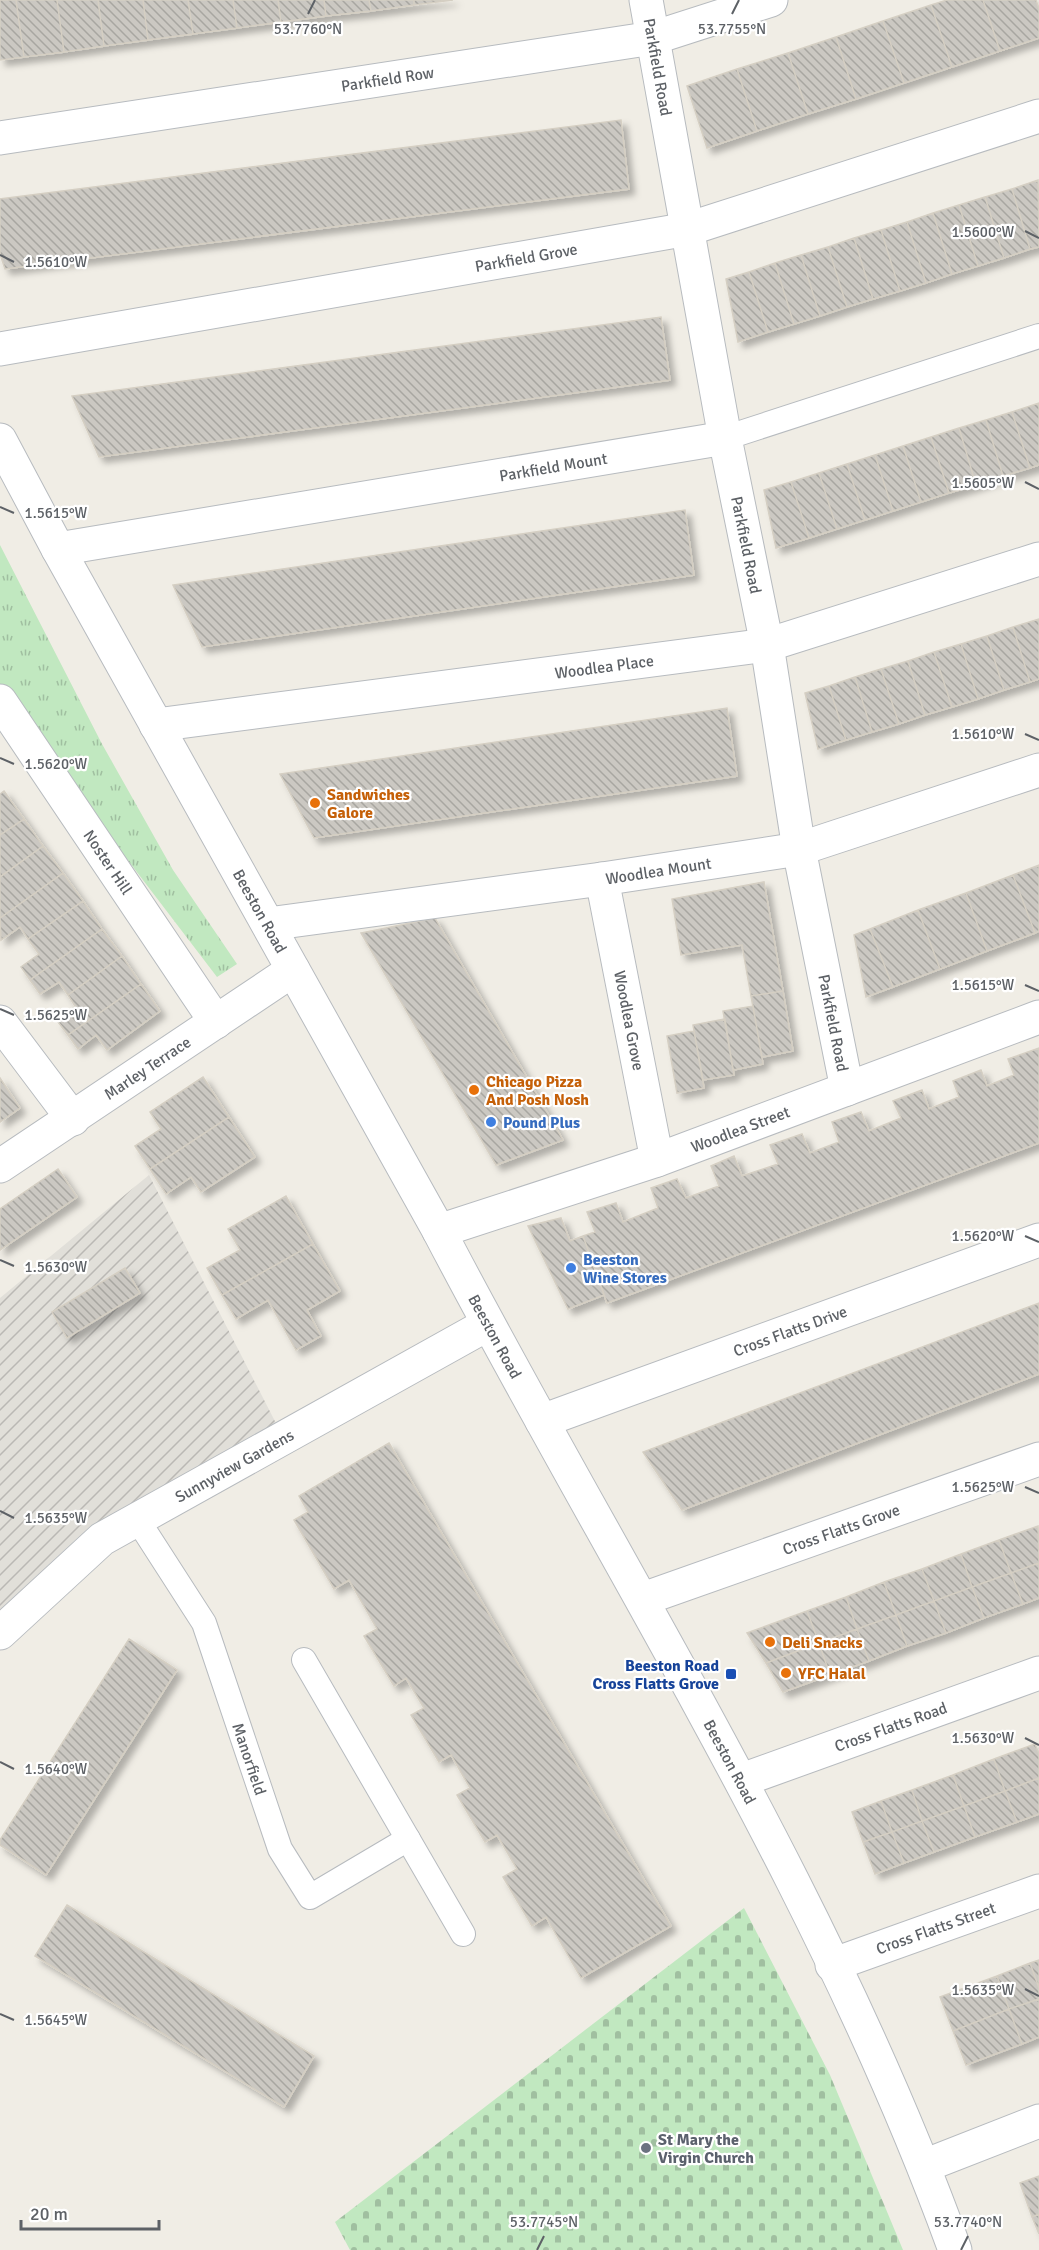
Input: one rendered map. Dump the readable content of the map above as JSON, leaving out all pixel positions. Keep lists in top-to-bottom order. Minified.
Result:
{"streets":{"street":["Parkfield Road","Parkfield Row","Parkfield Grove","Parkfield Mount","Woodlea Place","Noster Hill","Woodlea Mount","Beeston Road","Woodlea Grove","Marley Terrace","Woodlea Street","Cross Flatts Drive","Sunnyview Gardens","Cross Flatts Grove","Cross Flatts Road","Cross Flatts Street"],"lane":["Manorfield"]},"crossings":[["Parkfield Road","Parkfield Row"],["Parkfield Road","Parkfield Grove"],["Parkfield Road","Parkfield Mount"],["Parkfield Road","Woodlea Place"],["Parkfield Road","Woodlea Mount"],["Parkfield Road","Woodlea Street"],["Parkfield Mount","Beeston Road"],["Woodlea Place","Beeston Road"],["Noster Hill","Marley Terrace"],["Woodlea Mount","Beeston Road"],["Woodlea Mount","Woodlea Grove"],["Beeston Road","Marley Terrace"],["Beeston Road","Woodlea Street"],["Beeston Road","Cross Flatts Drive"],["Beeston Road","Sunnyview Gardens"],["Beeston Road","Cross Flatts Grove"],["Beeston Road","Cross Flatts Road"],["Beeston Road","Cross Flatts Street"],["Woodlea Grove","Woodlea Street"],["Sunnyview Gardens","Manorfield"]],"places":{"other":["Sandwiches Galore","Chicago Pizza And Posh Nosh","Pound Plus","Beeston Wine Stores","Deli Snacks","YFC Halal","St Mary the Virgin Church"],"transit":["Beeston Road Cross Flatts Grove"]},"scale_bar":"20 m","coordinates":["53.7760°N","53.7755°N","1.5600°W","1.5610°W","1.5605°W","1.5615°W","1.5620°W","1.5625°W","1.5630°W","1.5635°W","1.5640°W","1.5645°W","53.7745°N","53.7740°N"]}
